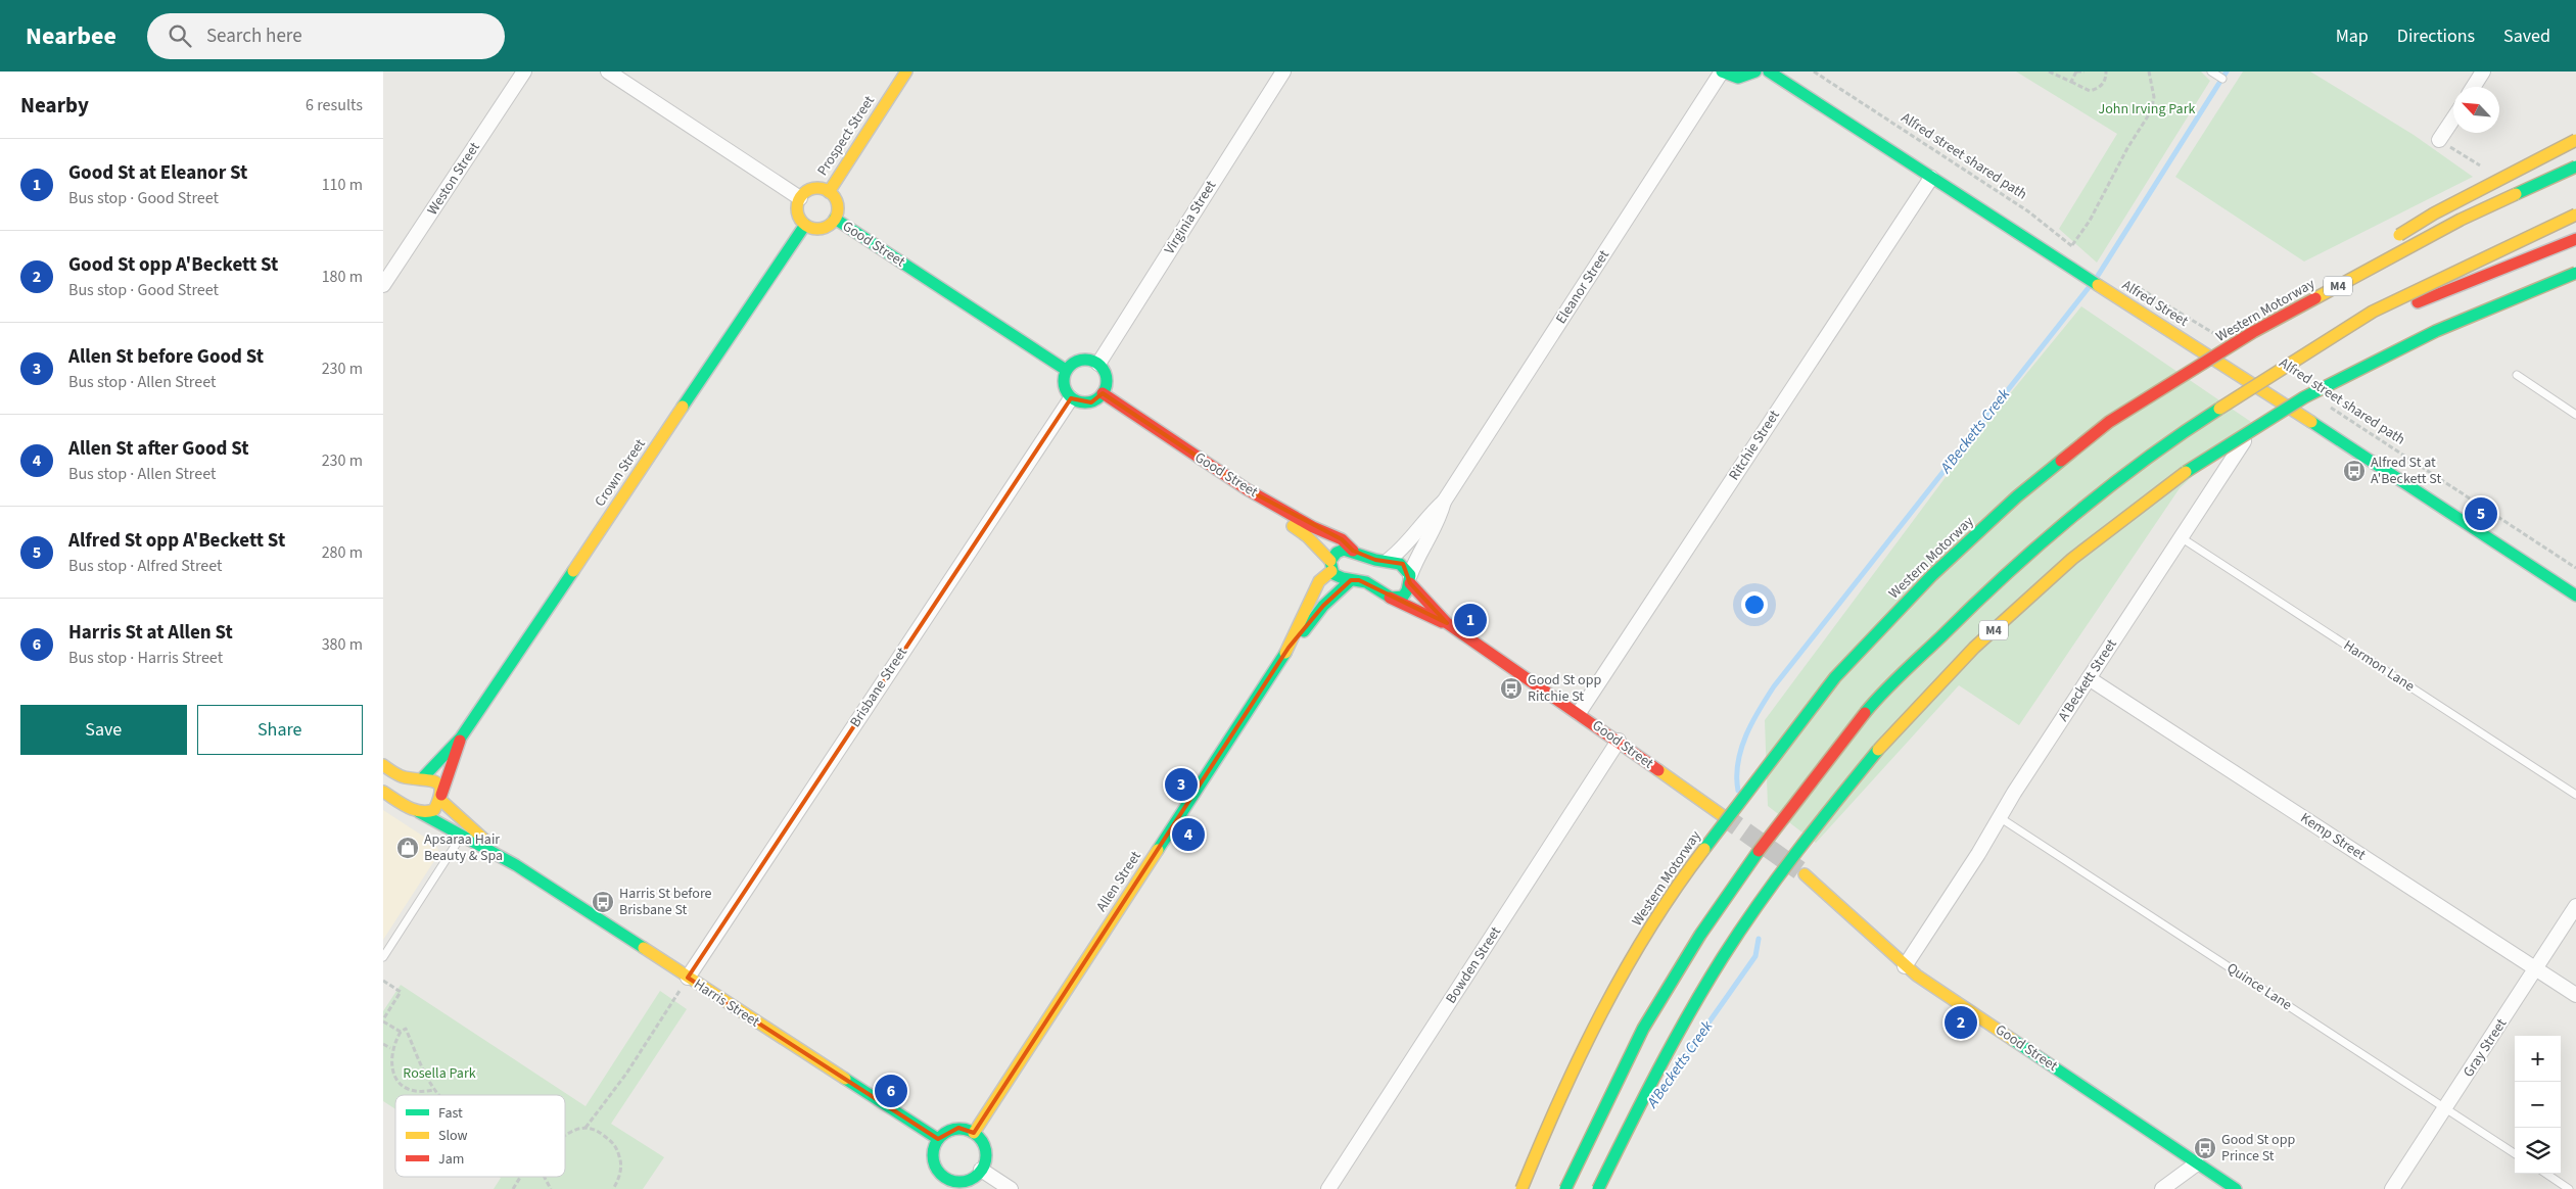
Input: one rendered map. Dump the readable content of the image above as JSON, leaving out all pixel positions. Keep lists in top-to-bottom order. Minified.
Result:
{"streets":{"main road":["Prospect Street","Good Street","M4","Alfred Street","Western Motorway","Crown Street","Allen Street","Harris Street"],"street":["Weston Street","Virginia Street","Eleanor Street","Ritchie Street","A'Beckett Street","Brisbane Street","Kemp Street","Bowden Street","Gray Street"],"lane":["Harmon Lane","Quince Lane"],"path":["Alfred street shared path"]},"crossings":[["Prospect Street","Good Street"],["Prospect Street","Crown Street"],["Virginia Street","Good Street"],["Virginia Street","Brisbane Street"],["Good Street","Eleanor Street"],["Good Street","Ritchie Street"],["Good Street","Crown Street"],["Good Street","A'Beckett Street"],["Good Street","Brisbane Street"],["Good Street","Allen Street"],["Good Street","Bowden Street"],["Alfred Street","Ritchie Street"],["Alfred Street","A'Beckett Street"],["Crown Street","Harris Street"],["Harmon Lane","A'Beckett Street"],["A'Beckett Street","Kemp Street"],["A'Beckett Street","Quince Lane"],["Brisbane Street","Harris Street"],["Kemp Street","Gray Street"],["Allen Street","Harris Street"],["Quince Lane","Gray Street"]],"water":["A'Becketts Creek"],"parks":["John Irving Park","Rosella Park"],"places":{"bus stop":["Alfred St at A'Beckett St","Good St opp Ritchie St","Harris St before Brisbane St","Good St opp Prince St"],"shop":["Apsaraa Hair Beauty & Spa"]},"legend":["Fast","Slow","Jam"],"north":"top left","page":{"header":"Nearbee","search":"Search here","nav":["Map","Directions","Saved"],"heading":["Nearby","6 results"],"list":[{"mark":"1","name":"Good St at Eleanor St","note":"Bus stop · Good Street","value":"110 m"},{"mark":"2","name":"Good St opp A'Beckett St","note":"Bus stop · Good Street","value":"180 m"},{"mark":"3","name":"Allen St before Good St","note":"Bus stop · Allen Street","value":"230 m"},{"mark":"4","name":"Allen St after Good St","note":"Bus stop · Allen Street","value":"230 m"},{"mark":"5","name":"Alfred St opp A'Beckett St","note":"Bus stop · Alfred Street","value":"280 m"},{"mark":"6","name":"Harris St at Allen St","note":"Bus stop · Harris Street","value":"380 m"}],"pins":["5","1","3","4","2","6"],"buttons":["Save","Share"],"map_buttons":["+","−"]}}
